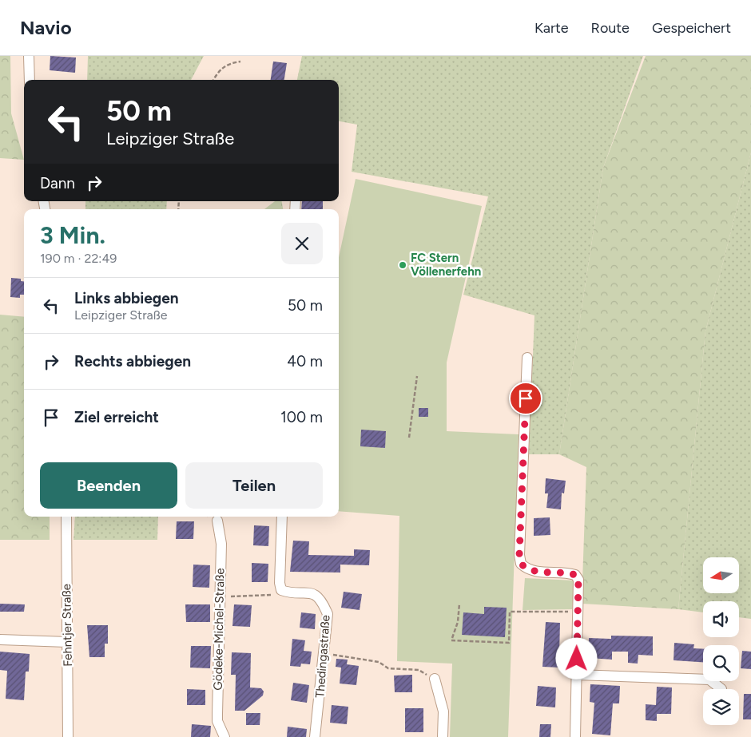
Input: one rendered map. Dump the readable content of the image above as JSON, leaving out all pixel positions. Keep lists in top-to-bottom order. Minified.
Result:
{"streets":{"street":["Fehntjer Straße","Gödeke-Michel-Straße","Thedingastraße"]},"places":["FC Stern Völlenerfehn"],"north":"left","page":{"header":"Navio","nav":["Karte","Route","Gespeichert"],"turn":["50 m","Leipziger Straße"],"then":"Dann","heading":["3 Min.","190 m · 22:49"],"list":[{"name":"Links abbiegen","note":"Leipziger Straße","value":"50 m"},{"name":"Rechts abbiegen","value":"40 m"},{"name":"Ziel erreicht","value":"100 m"}],"buttons":["Beenden","Teilen"]}}
